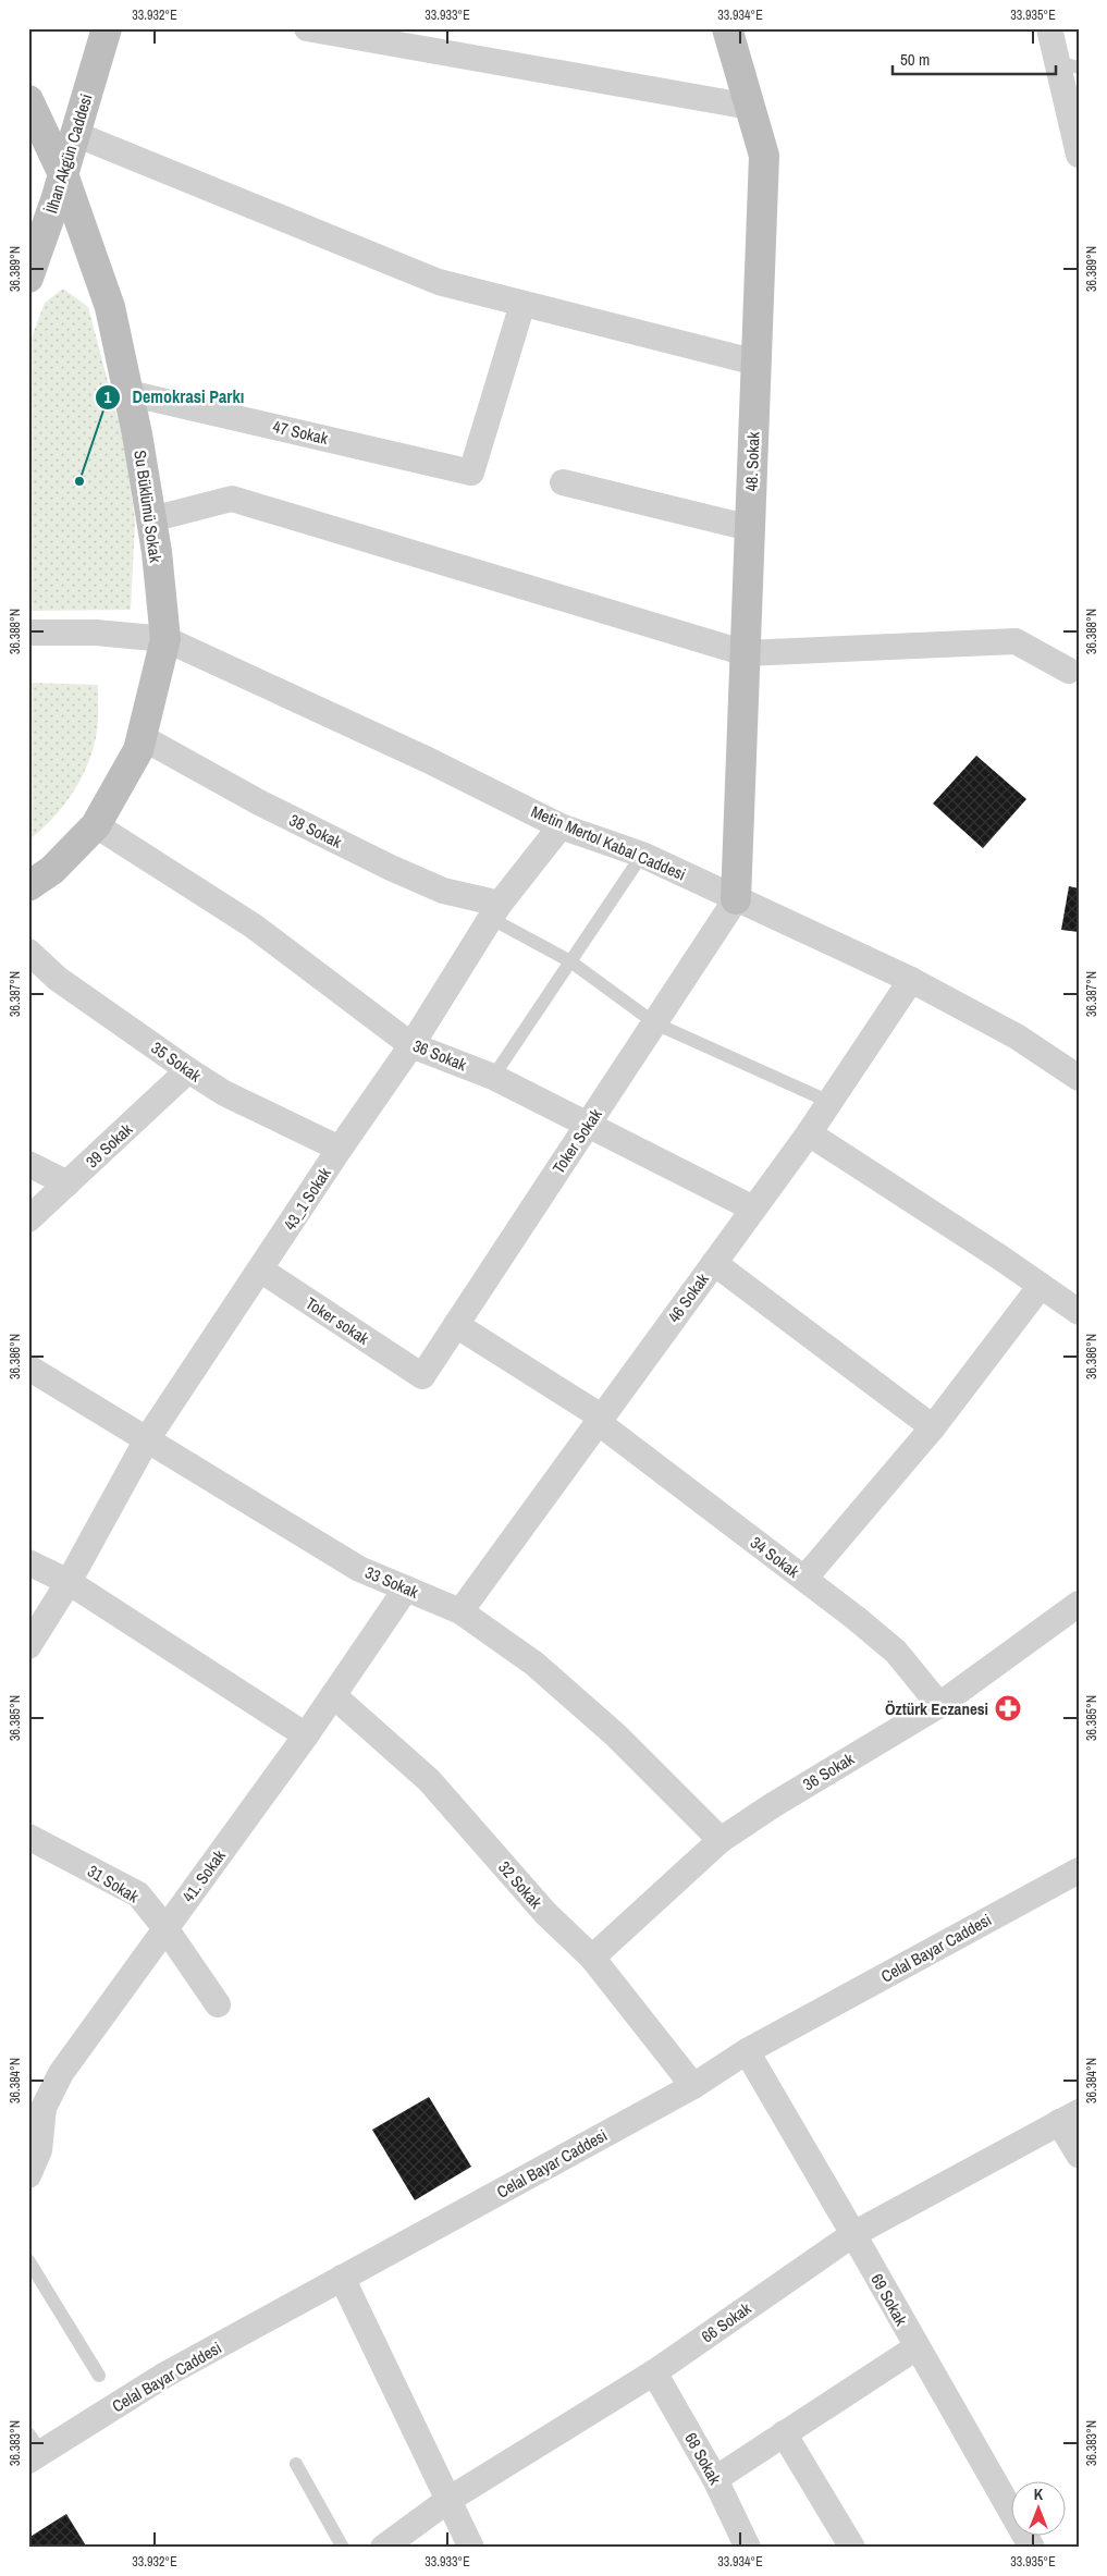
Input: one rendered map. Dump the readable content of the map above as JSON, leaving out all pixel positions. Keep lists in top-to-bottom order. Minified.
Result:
{"streets":{"main road":["İlhan Akgün Caddesi","48. Sokak","Su Büklümü Sokak"],"street":["47 Sokak","38 Sokak","Metin Mertol Kabal Caddesi","36 Sokak","35 Sokak","Toker Sokak","39 Sokak","43_1 Sokak","46 Sokak","Toker sokak","34 Sokak","33 Sokak","41. Sokak","31 Sokak","32 Sokak","Celal Bayar Caddesi","69 Sokak","66 Sokak","68 Sokak"]},"crossings":[["İlhan Akgün Caddesi","Su Büklümü Sokak"],["47 Sokak","Su Büklümü Sokak"],["48. Sokak","Metin Mertol Kabal Caddesi"],["48. Sokak","Toker Sokak"],["Su Büklümü Sokak","38 Sokak"],["Su Büklümü Sokak","Metin Mertol Kabal Caddesi"],["Su Büklümü Sokak","36 Sokak"],["38 Sokak","43_1 Sokak"],["Metin Mertol Kabal Caddesi","Toker Sokak"],["Metin Mertol Kabal Caddesi","43_1 Sokak"],["Metin Mertol Kabal Caddesi","46 Sokak"],["36 Sokak","Toker Sokak"],["36 Sokak","43_1 Sokak"],["36 Sokak","46 Sokak"],["36 Sokak","34 Sokak"],["36 Sokak","33 Sokak"],["36 Sokak","32 Sokak"],["35 Sokak","39 Sokak"],["35 Sokak","43_1 Sokak"],["Toker Sokak","Toker sokak"],["Toker Sokak","34 Sokak"],["43_1 Sokak","Toker sokak"],["43_1 Sokak","33 Sokak"],["46 Sokak","34 Sokak"],["46 Sokak","33 Sokak"],["33 Sokak","41. Sokak"],["41. Sokak","31 Sokak"],["41. Sokak","32 Sokak"],["32 Sokak","Celal Bayar Caddesi"],["Celal Bayar Caddesi","69 Sokak"],["69 Sokak","66 Sokak"],["66 Sokak","68 Sokak"]],"places":{"other":["Demokrasi Parkı"],"pharmacy":["Öztürk Eczanesi"]},"scale_bar":"50 m","north":"top","coordinates":["33.932°E","33.933°E","33.934°E","33.935°E","36.389°N","36.388°N","36.387°N","36.386°N","36.385°N","36.384°N","36.383°N"]}
